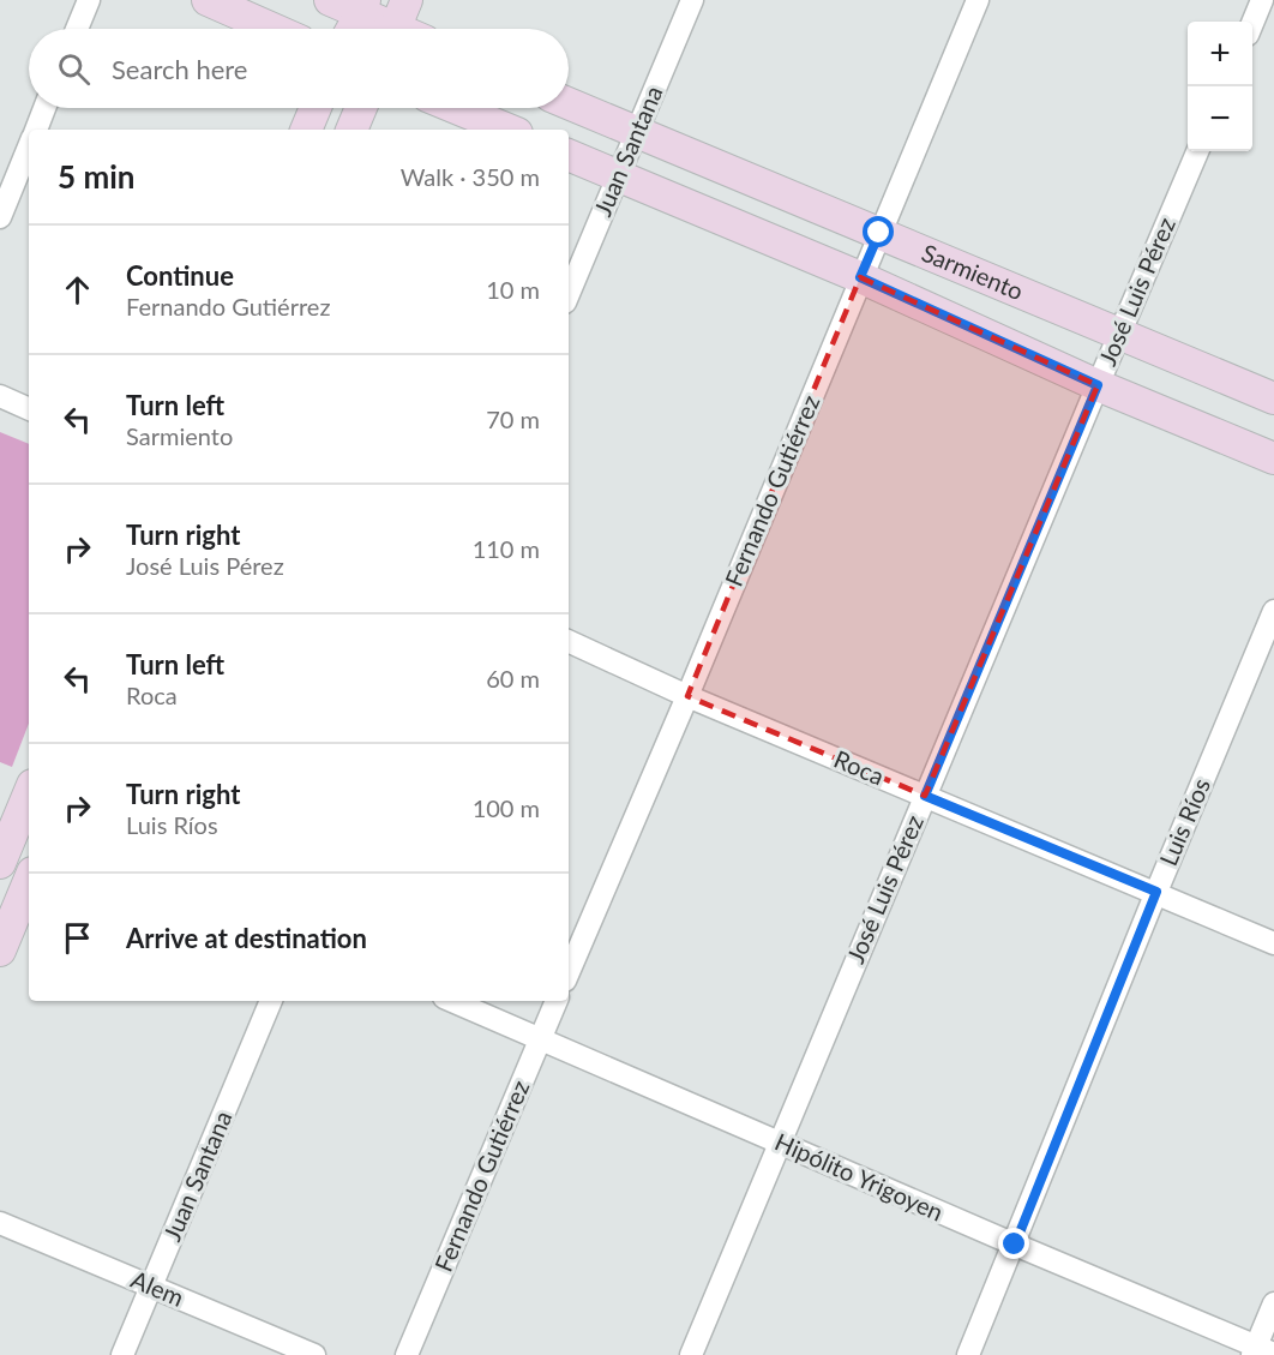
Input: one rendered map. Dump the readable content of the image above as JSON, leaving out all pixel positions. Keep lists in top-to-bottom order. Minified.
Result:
{"streets":{"street":["Juan Santana","Sarmiento","José Luis Pérez","Fernando Gutiérrez","Roca","Luis Ríos","Hipólito Yrigoyen","Alem"]},"crossings":[["Juan Santana","Sarmiento"],["Juan Santana","Alem"],["Sarmiento","José Luis Pérez"],["Sarmiento","Fernando Gutiérrez"],["José Luis Pérez","Roca"],["José Luis Pérez","Hipólito Yrigoyen"],["Fernando Gutiérrez","Roca"],["Fernando Gutiérrez","Hipólito Yrigoyen"],["Roca","Luis Ríos"],["Luis Ríos","Hipólito Yrigoyen"]],"page":{"map_buttons":["+","−"],"search":"Search here","heading":["5 min","Walk · 350 m"],"list":[["Continue","Fernando Gutiérrez","10 m"],["Turn left","Sarmiento","70 m"],["Turn right","José Luis Pérez","110 m"],["Turn left","Roca","60 m"],["Turn right","Luis Ríos","100 m"],"Arrive at destination"]}}
